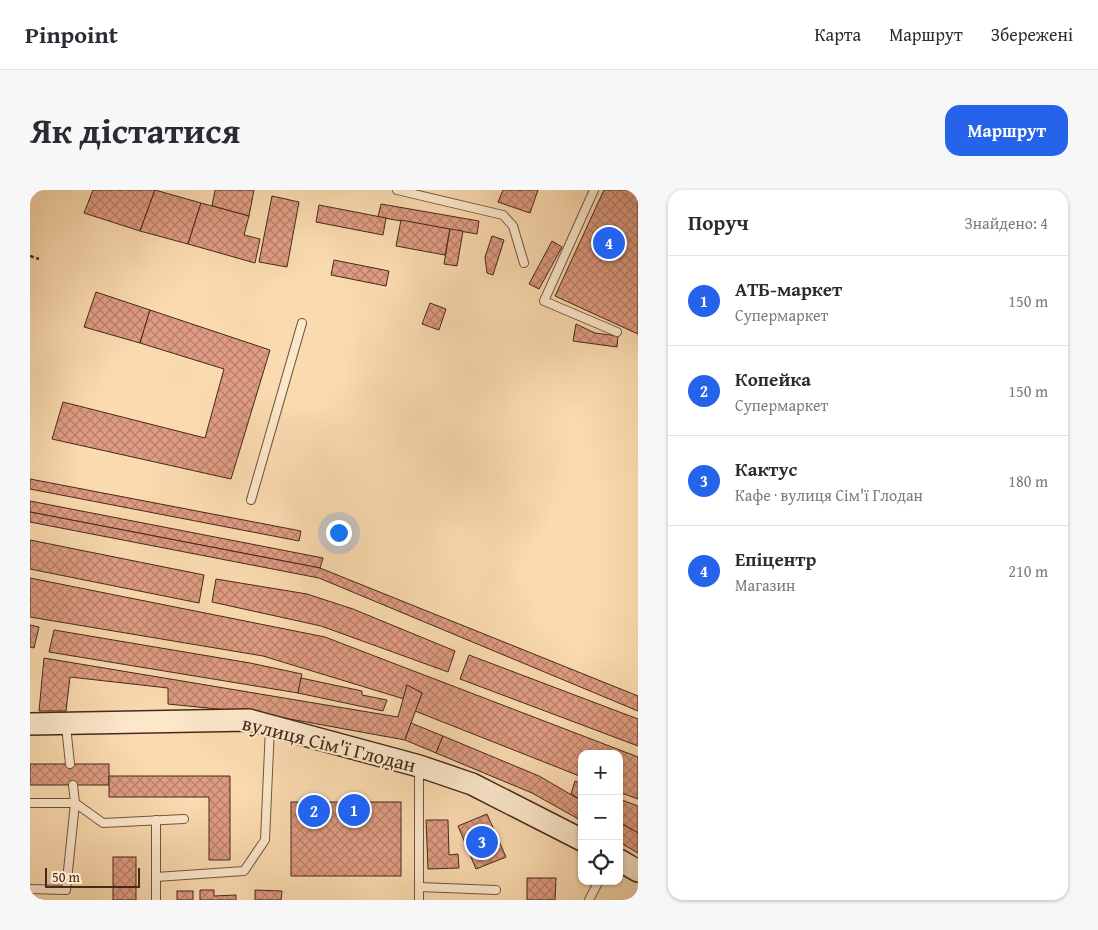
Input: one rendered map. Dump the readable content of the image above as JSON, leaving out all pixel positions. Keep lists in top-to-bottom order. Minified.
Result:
{"streets":{"street":["вулиця Сім'ї Глодан"]},"scale_bar":"50 m","page":{"header":"Pinpoint","nav":["Карта","Маршрут","Збережені"],"title":"Як дістатися","buttons":"Маршрут","heading":["Поруч","Знайдено: 4"],"pins":["4","1","2","3"],"list":[{"mark":"1","name":"АТБ-маркет","note":"Супермаркет","value":"150 m"},{"mark":"2","name":"Копейка","note":"Супермаркет","value":"150 m"},{"mark":"3","name":"Кактус","note":"Кафе · вулиця Сім'ї Глодан","value":"180 m"},{"mark":"4","name":"Епіцентр","note":"Магазин","value":"210 m"}],"map_buttons":["+","−"],"scale":"50 m"}}
